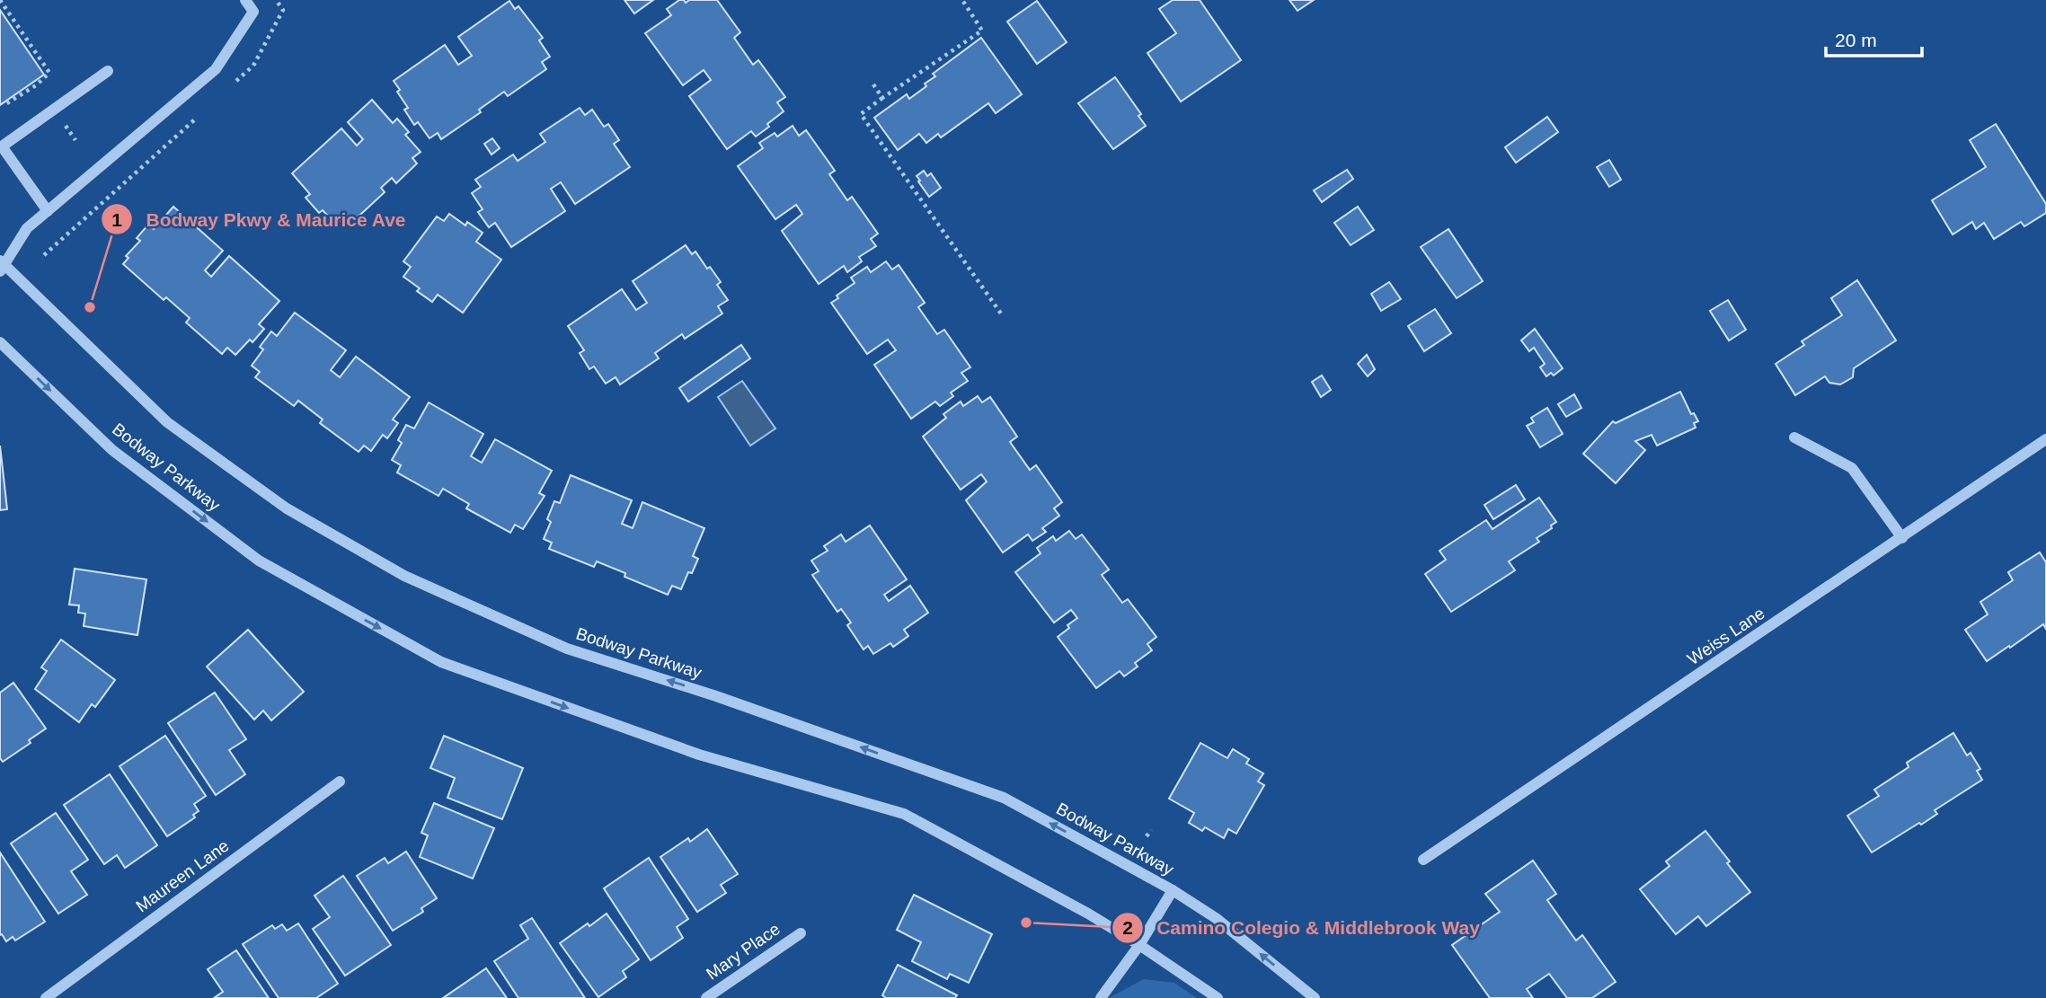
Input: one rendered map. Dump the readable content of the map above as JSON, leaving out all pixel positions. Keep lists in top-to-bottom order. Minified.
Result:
{"streets":{"street":["Bodway Parkway","Weiss Lane","Maureen Lane","Mary Place"]},"places":["Bodway Pkwy & Maurice Ave","Camino Colegio & Middlebrook Way"],"scale_bar":"20 m"}
